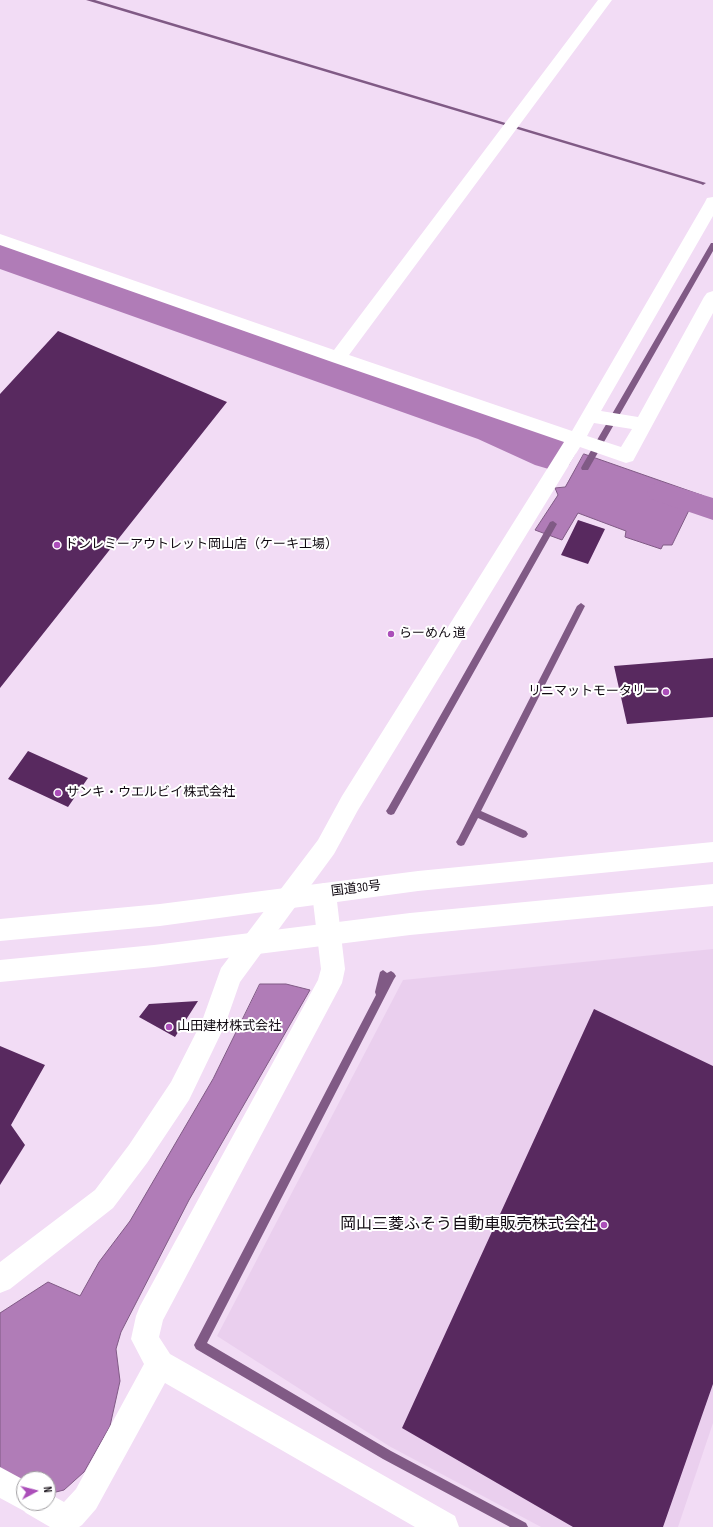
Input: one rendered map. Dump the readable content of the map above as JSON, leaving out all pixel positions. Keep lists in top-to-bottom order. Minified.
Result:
{"streets":{"main road":["国道30号"]},"places":["ドンレミーアウトレット岡山店（ケーキ工場）","らーめん 道","リニマットモータリー","サンキ・ウエルビイ株式会社","山田建材株式会社","岡山三菱ふそう自動車販売株式会社"],"north":"right"}
